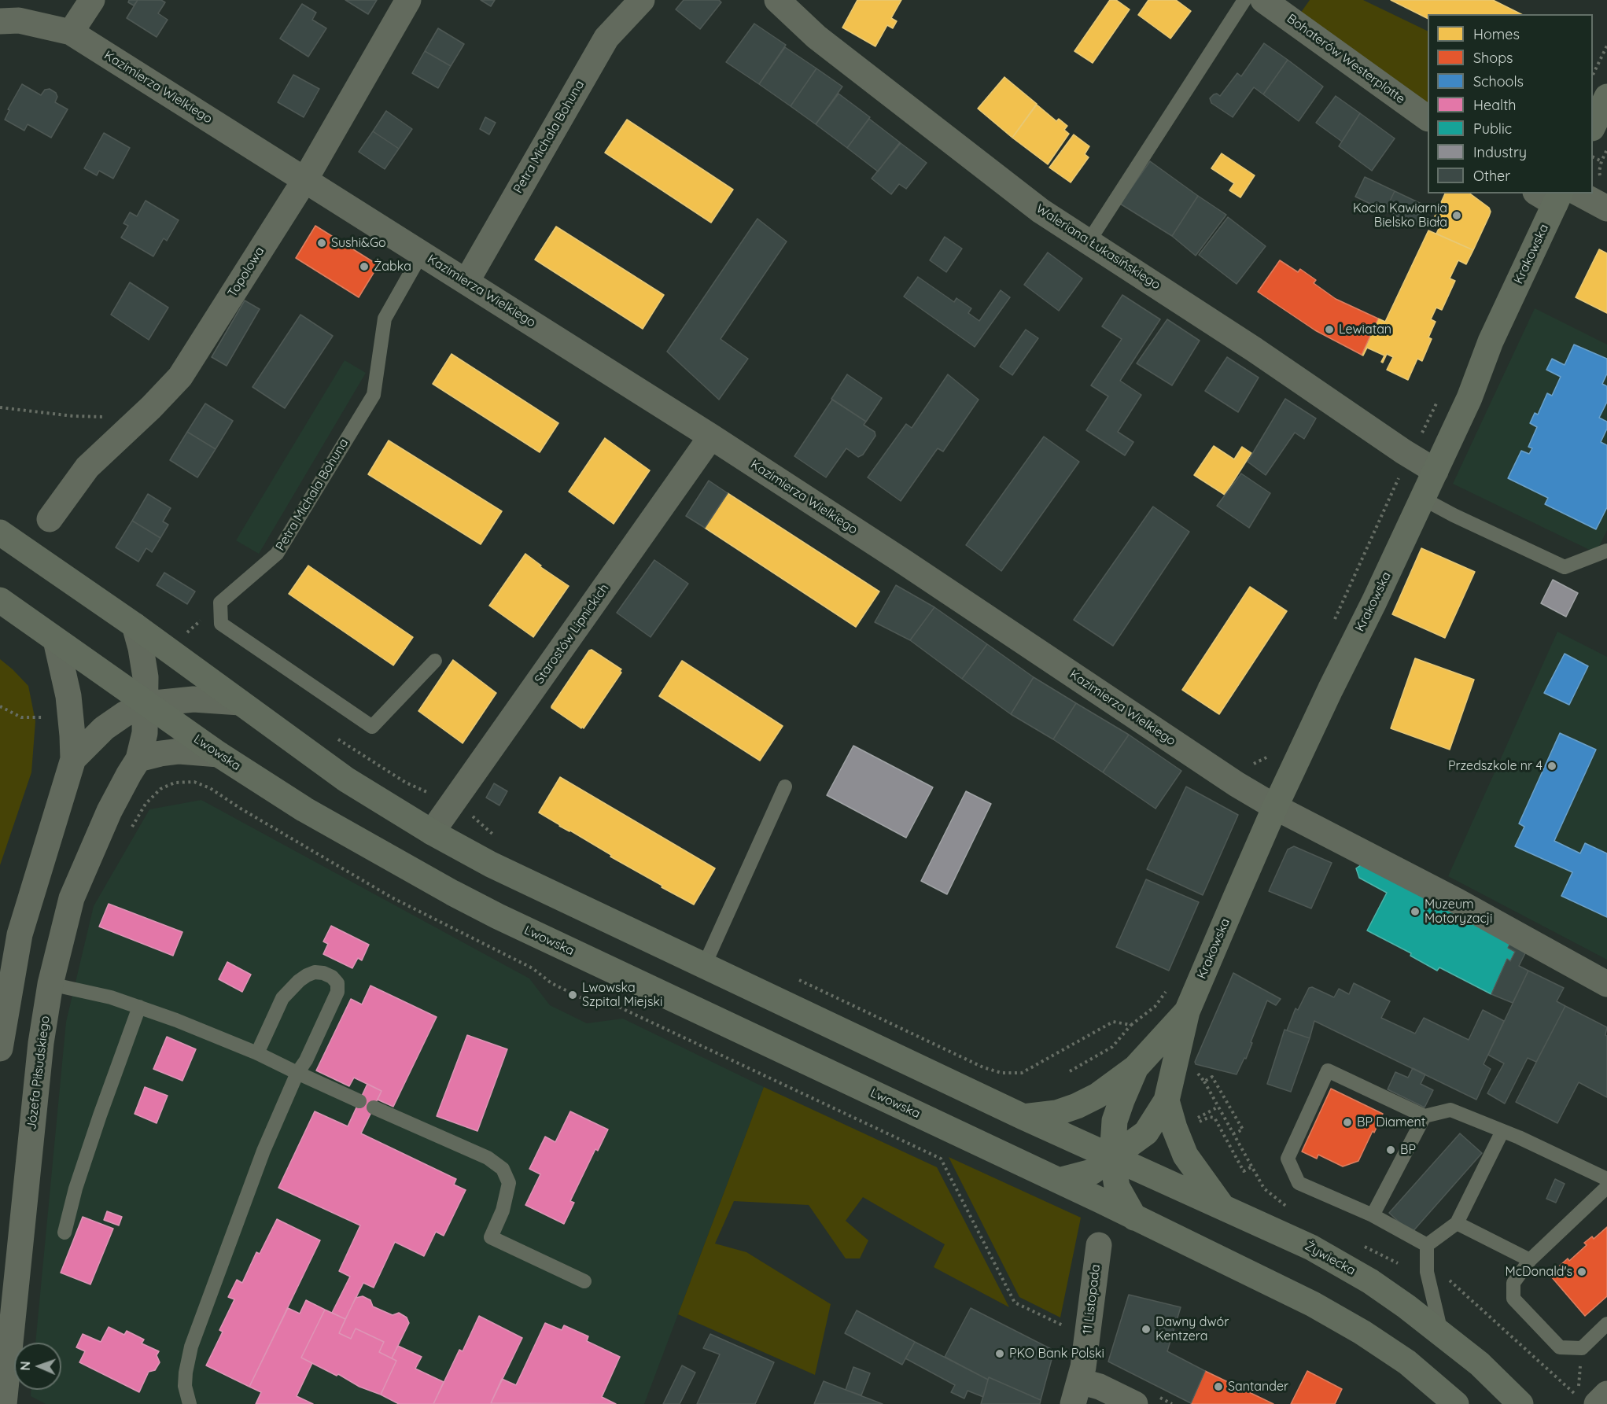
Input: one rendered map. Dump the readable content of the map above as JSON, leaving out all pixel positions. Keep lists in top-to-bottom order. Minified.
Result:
{"streets":{"main road":["Krakowska","Lwowska","Żywiecka"],"street":["Bohaterów Westerplatte","Kazimierza Wielkiego","Petra Michala Bohuna","Waleriana Łukasińskiego","Topolowa","Starostów Lipnickich","Józefa Piłsudskiego","11 Listopada"]},"crossings":[["Kazimierza Wielkiego","Petra Michala Bohuna"],["Kazimierza Wielkiego","Krakowska"],["Kazimierza Wielkiego","Topolowa"],["Kazimierza Wielkiego","Starostów Lipnickich"],["Waleriana Łukasińskiego","Krakowska"],["Krakowska","Lwowska"],["Krakowska","Żywiecka"],["Lwowska","Józefa Piłsudskiego"]],"places":["Kocia Kawiarnia Bielsko Biała","Sushi&Go","Żabka","Lewiatan","Przedszkole nr 4","Muzeum Motoryzacji","Lwowska Szpital Miejski","BP Diament","BP","McDonald's","Dawny dwór Kentzera","PKO Bank Polski","Santander"],"legend":["Homes","Shops","Schools","Health","Public","Industry","Other"],"north":"left"}
